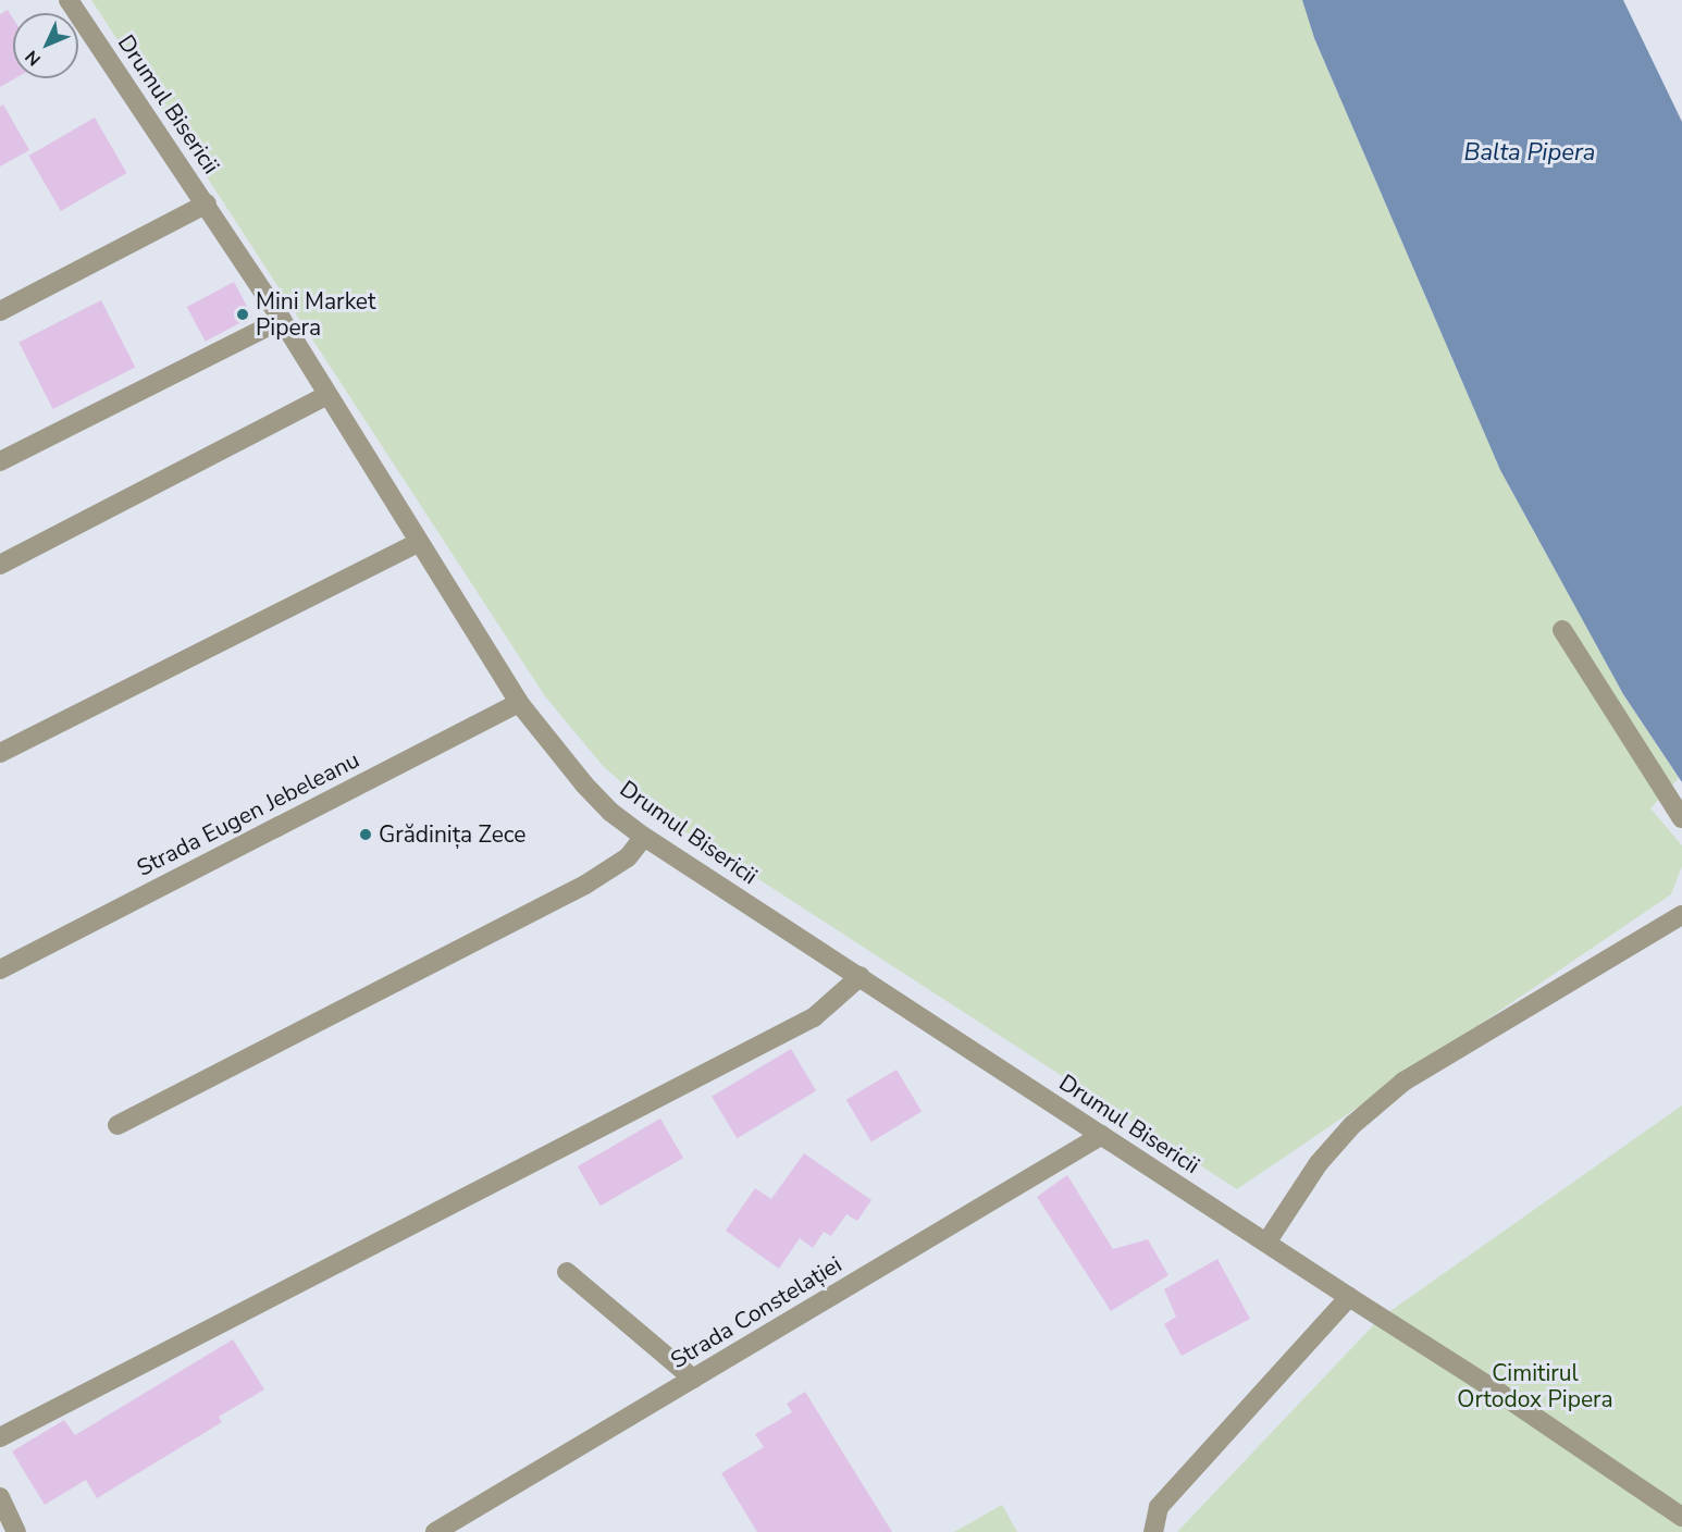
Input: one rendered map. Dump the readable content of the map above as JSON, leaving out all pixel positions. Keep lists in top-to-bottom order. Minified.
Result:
{"streets":{"street":["Drumul Bisericii","Strada Eugen Jebeleanu","Strada Constelației"]},"crossings":[["Drumul Bisericii","Strada Eugen Jebeleanu"],["Drumul Bisericii","Strada Constelației"]],"water":["Balta Pipera"],"parks":["Cimitirul Ortodox Pipera"],"places":["Mini Market Pipera","Grădinița Zece"],"north":"bottom left"}
